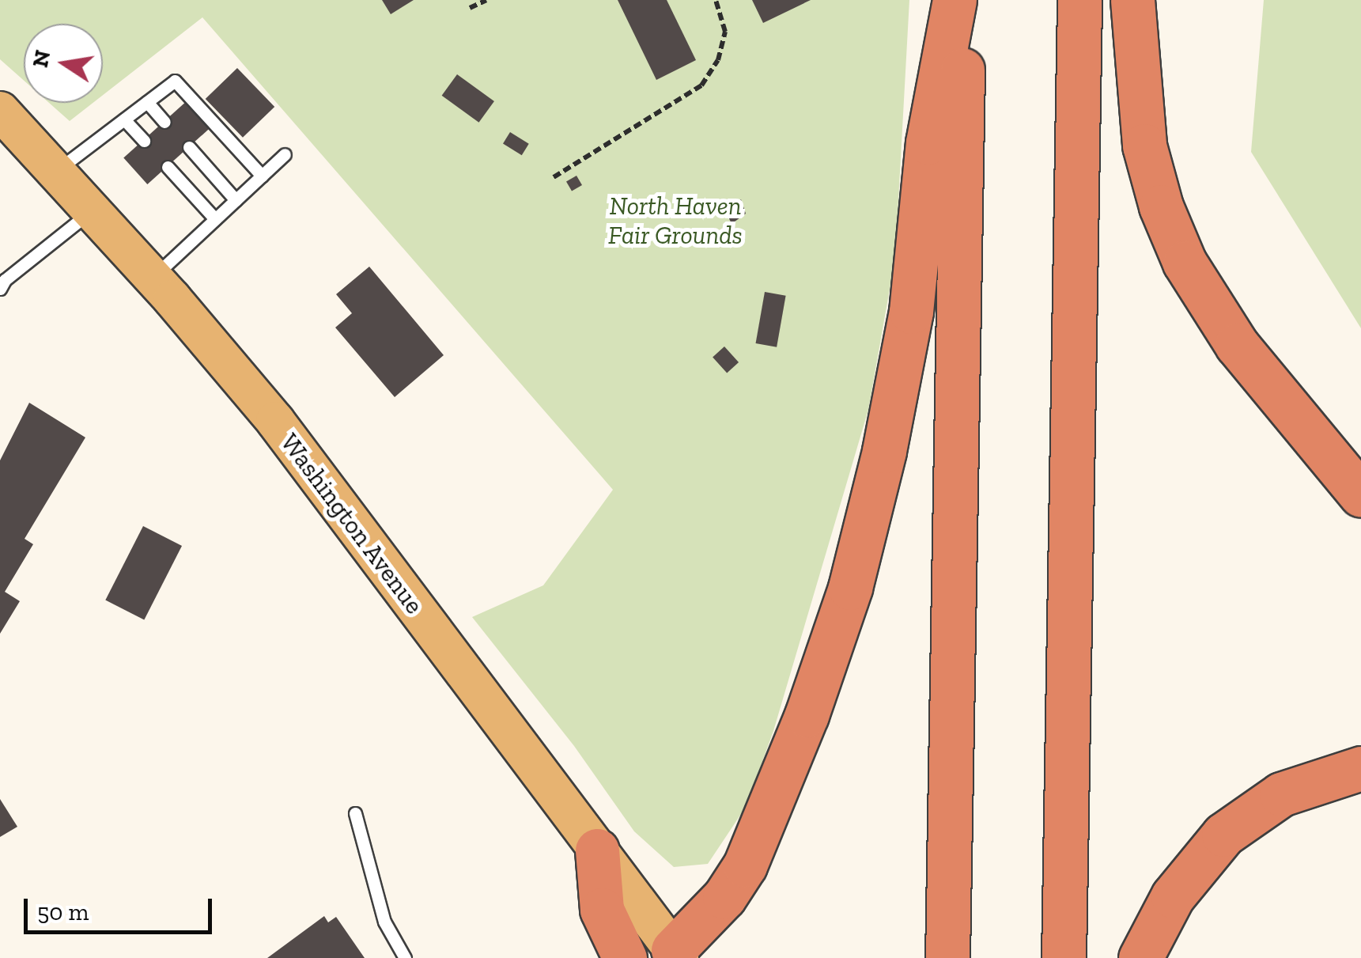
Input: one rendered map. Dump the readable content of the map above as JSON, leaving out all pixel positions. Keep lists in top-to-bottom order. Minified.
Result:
{"streets":{"main road":["Washington Avenue"]},"parks":["North Haven Fair Grounds"],"scale_bar":"50 m","north":"left"}
